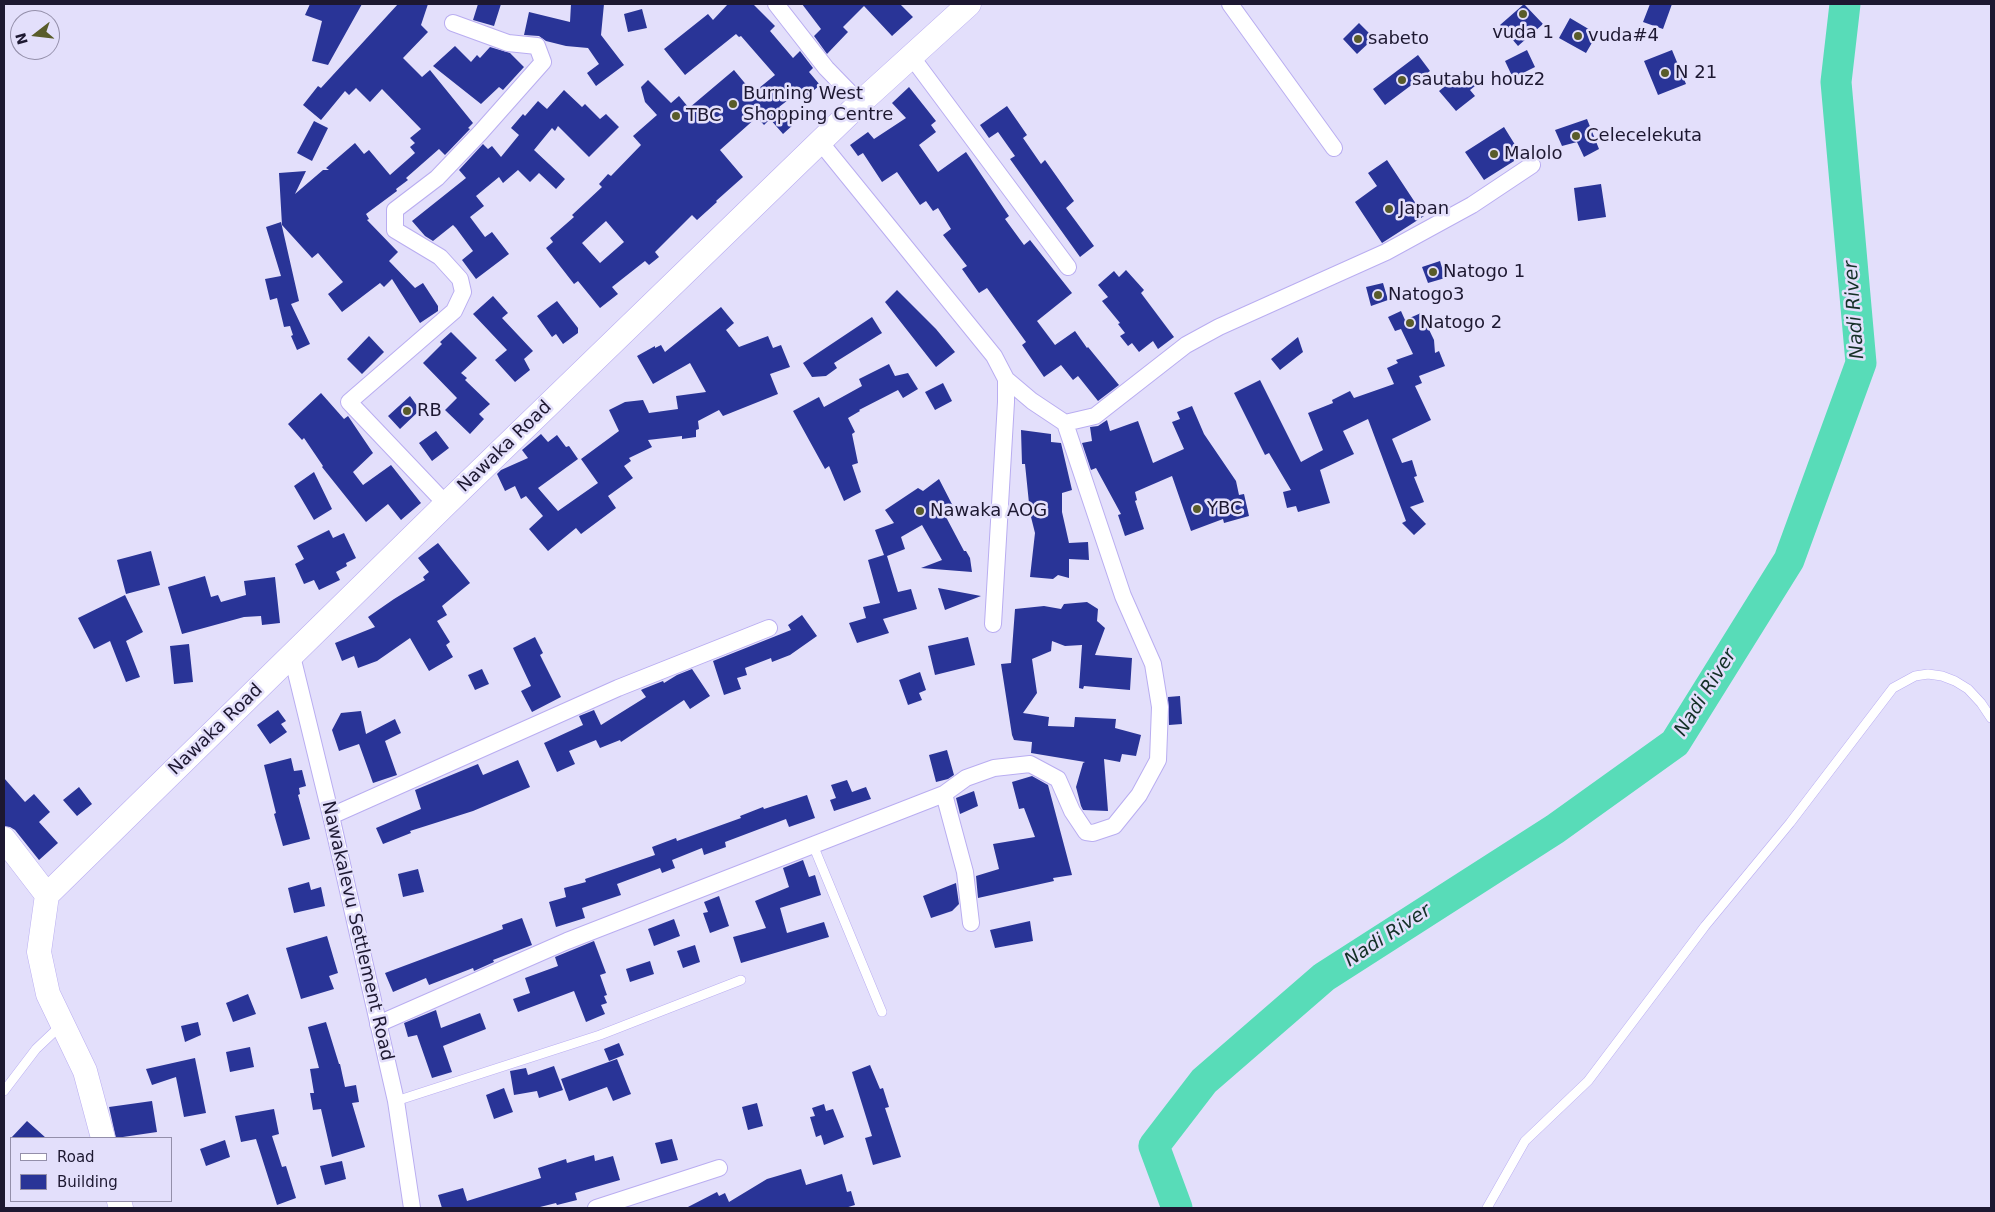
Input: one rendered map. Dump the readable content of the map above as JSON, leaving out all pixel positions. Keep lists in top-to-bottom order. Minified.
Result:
{"streets":{"street":["Nawaka Road","Nawakalevu Settlement Road"]},"crossings":[["Nawaka Road","Nawakalevu Settlement Road"]],"water":["Nadi River"],"places":["vuda 1","vuda#4","sabeto","N 21","sautabu houz2","Burning West Shopping Centre","TBC","Celecelekuta","Malolo","Japan","Natogo 1","Natogo3","Natogo 2","RB","YBC","Nawaka AOG"],"legend":["Road","Building"],"north":"left"}
